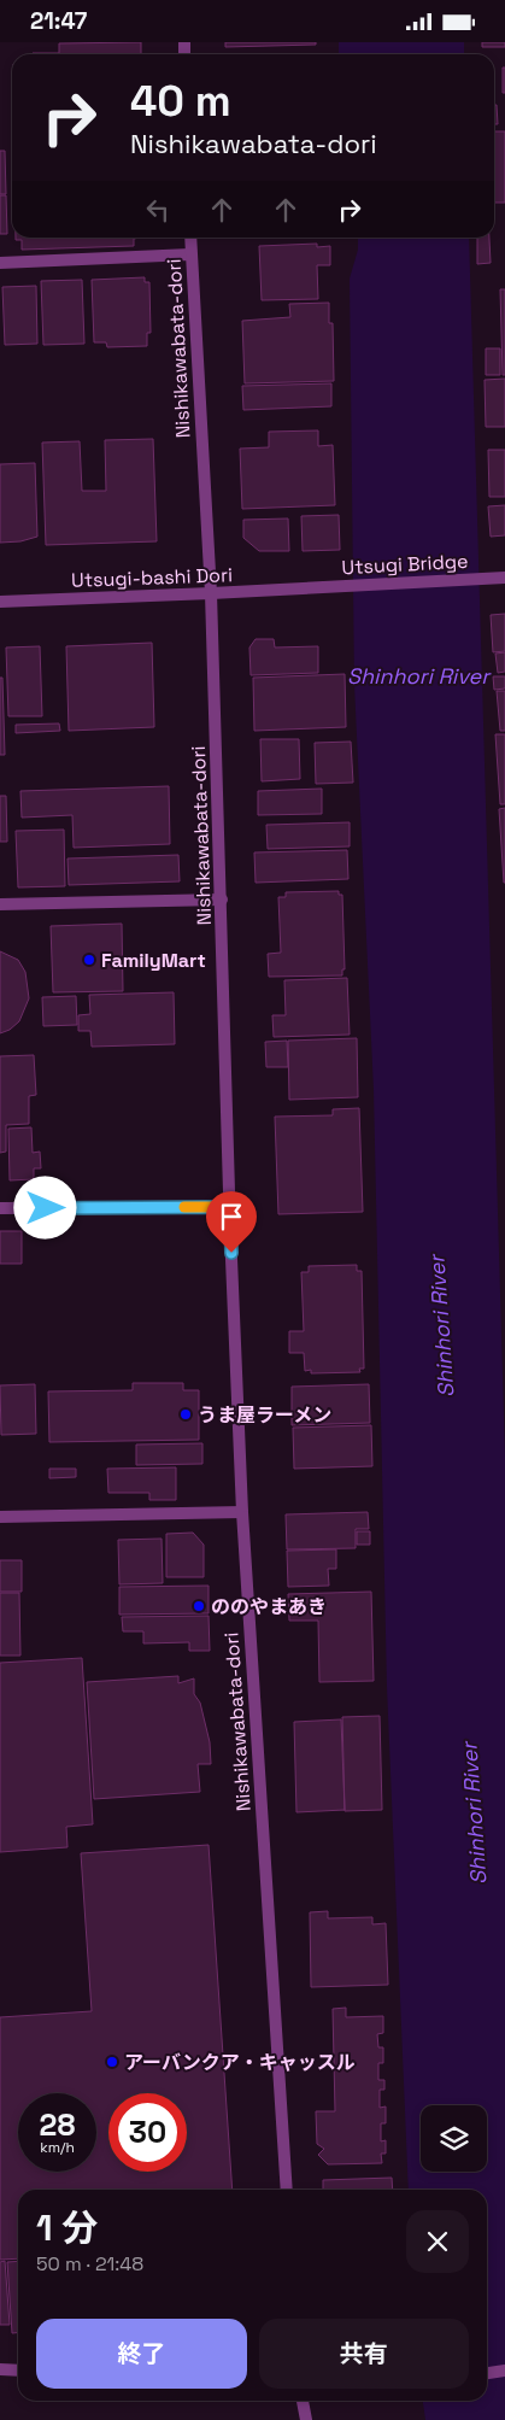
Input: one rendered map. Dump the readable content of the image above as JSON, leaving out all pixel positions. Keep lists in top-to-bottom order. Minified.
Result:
{"streets":{"street":["Nishikawabata-dori","Utsugi Bridge","Utsugi-bashi Dori"]},"crossings":[["Nishikawabata-dori","Utsugi-bashi Dori"],["Utsugi Bridge","Utsugi-bashi Dori"]],"water":["Shinhori River"],"places":["FamilyMart","うま屋ラーメン","ののやまあき","アーバンクア・キャッスル"],"page":{"status":"21:47","turn":["40 m","Nishikawabata-dori"],"speed":"28 km/h","limit":"30","heading":["1 分","50 m · 21:48"],"buttons":["終了","共有"]}}
